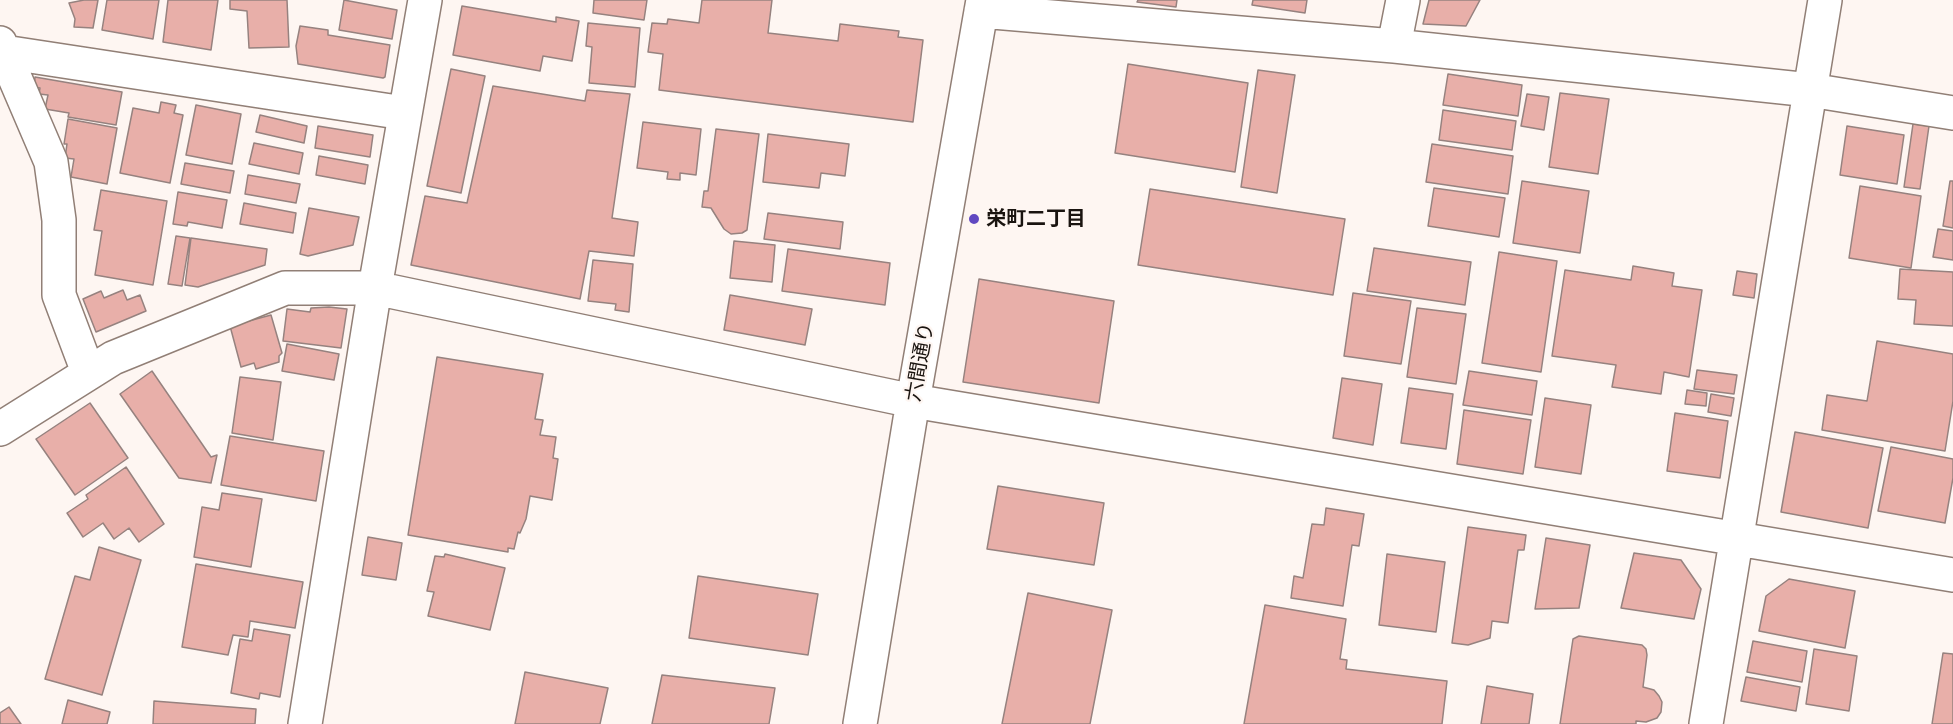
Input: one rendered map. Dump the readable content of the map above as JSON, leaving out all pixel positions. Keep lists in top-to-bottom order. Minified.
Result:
{"streets":{"street":["六間通り"]},"places":["栄町二丁目"]}
